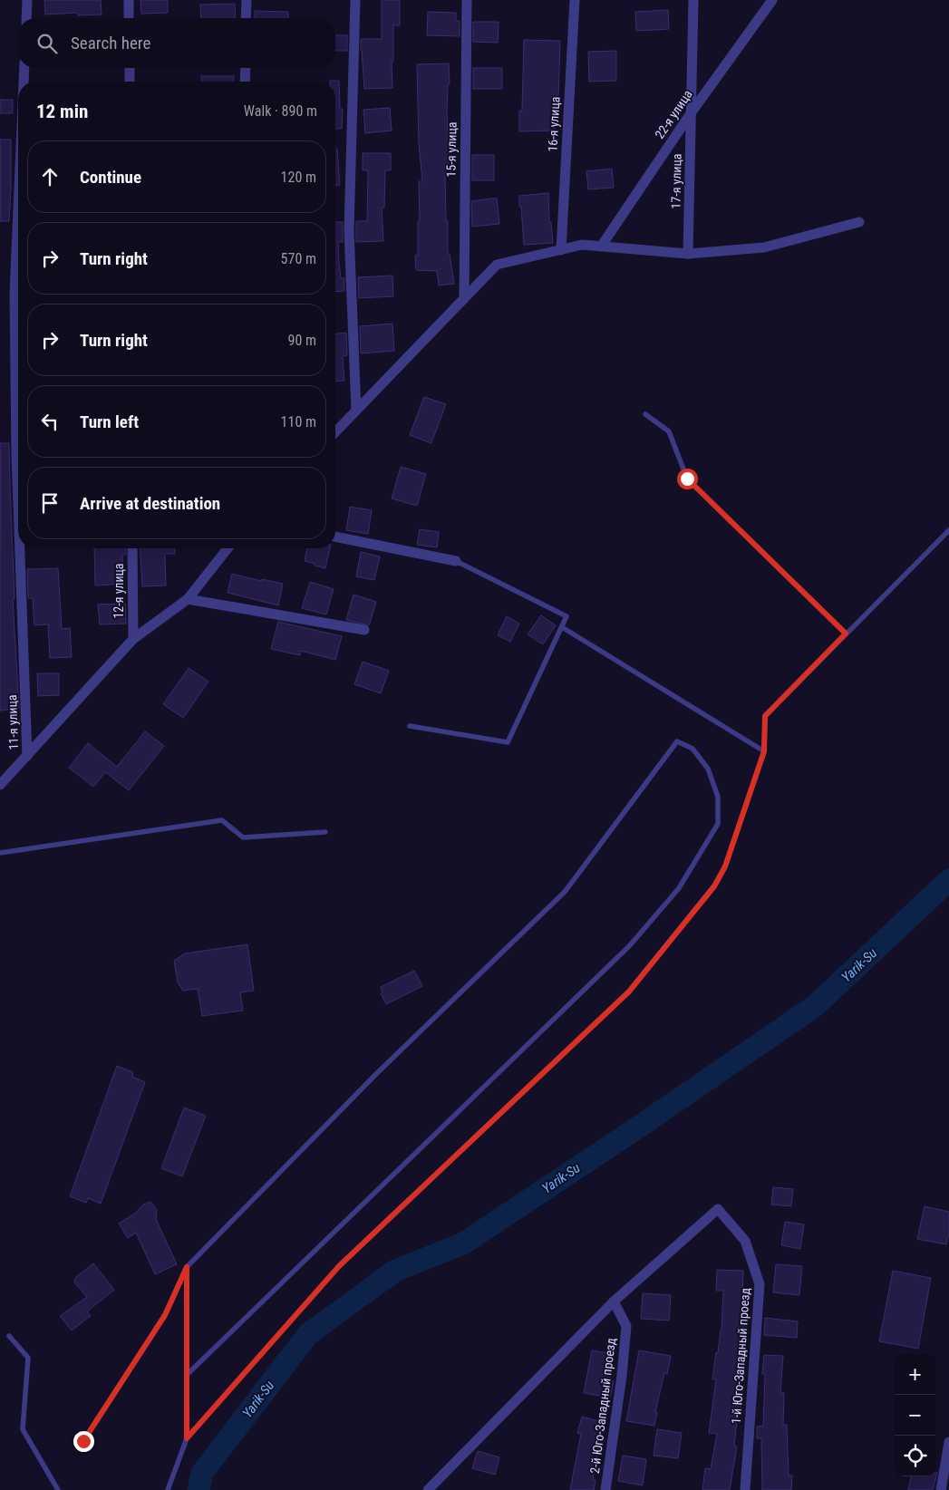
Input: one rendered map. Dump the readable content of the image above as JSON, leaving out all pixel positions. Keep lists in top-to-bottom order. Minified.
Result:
{"streets":{"street":["22-я улица","16-я улица","15-я улица","17-я улица","12-я улица","11-я улица","1-й Юго-Западный проезд","2-й Юго-Западный проезд"]},"crossings":[["22-я улица","17-я улица"],["1-й Юго-Западный проезд","2-й Юго-Западный проезд"]],"water":["Yarik-Su"],"page":{"search":"Search here","heading":["12 min","Walk · 890 m"],"list":[["Continue","120 m"],["Turn right","570 m"],["Turn right","90 m"],["Turn left","110 m"],"Arrive at destination"],"map_buttons":["+","−"]}}
